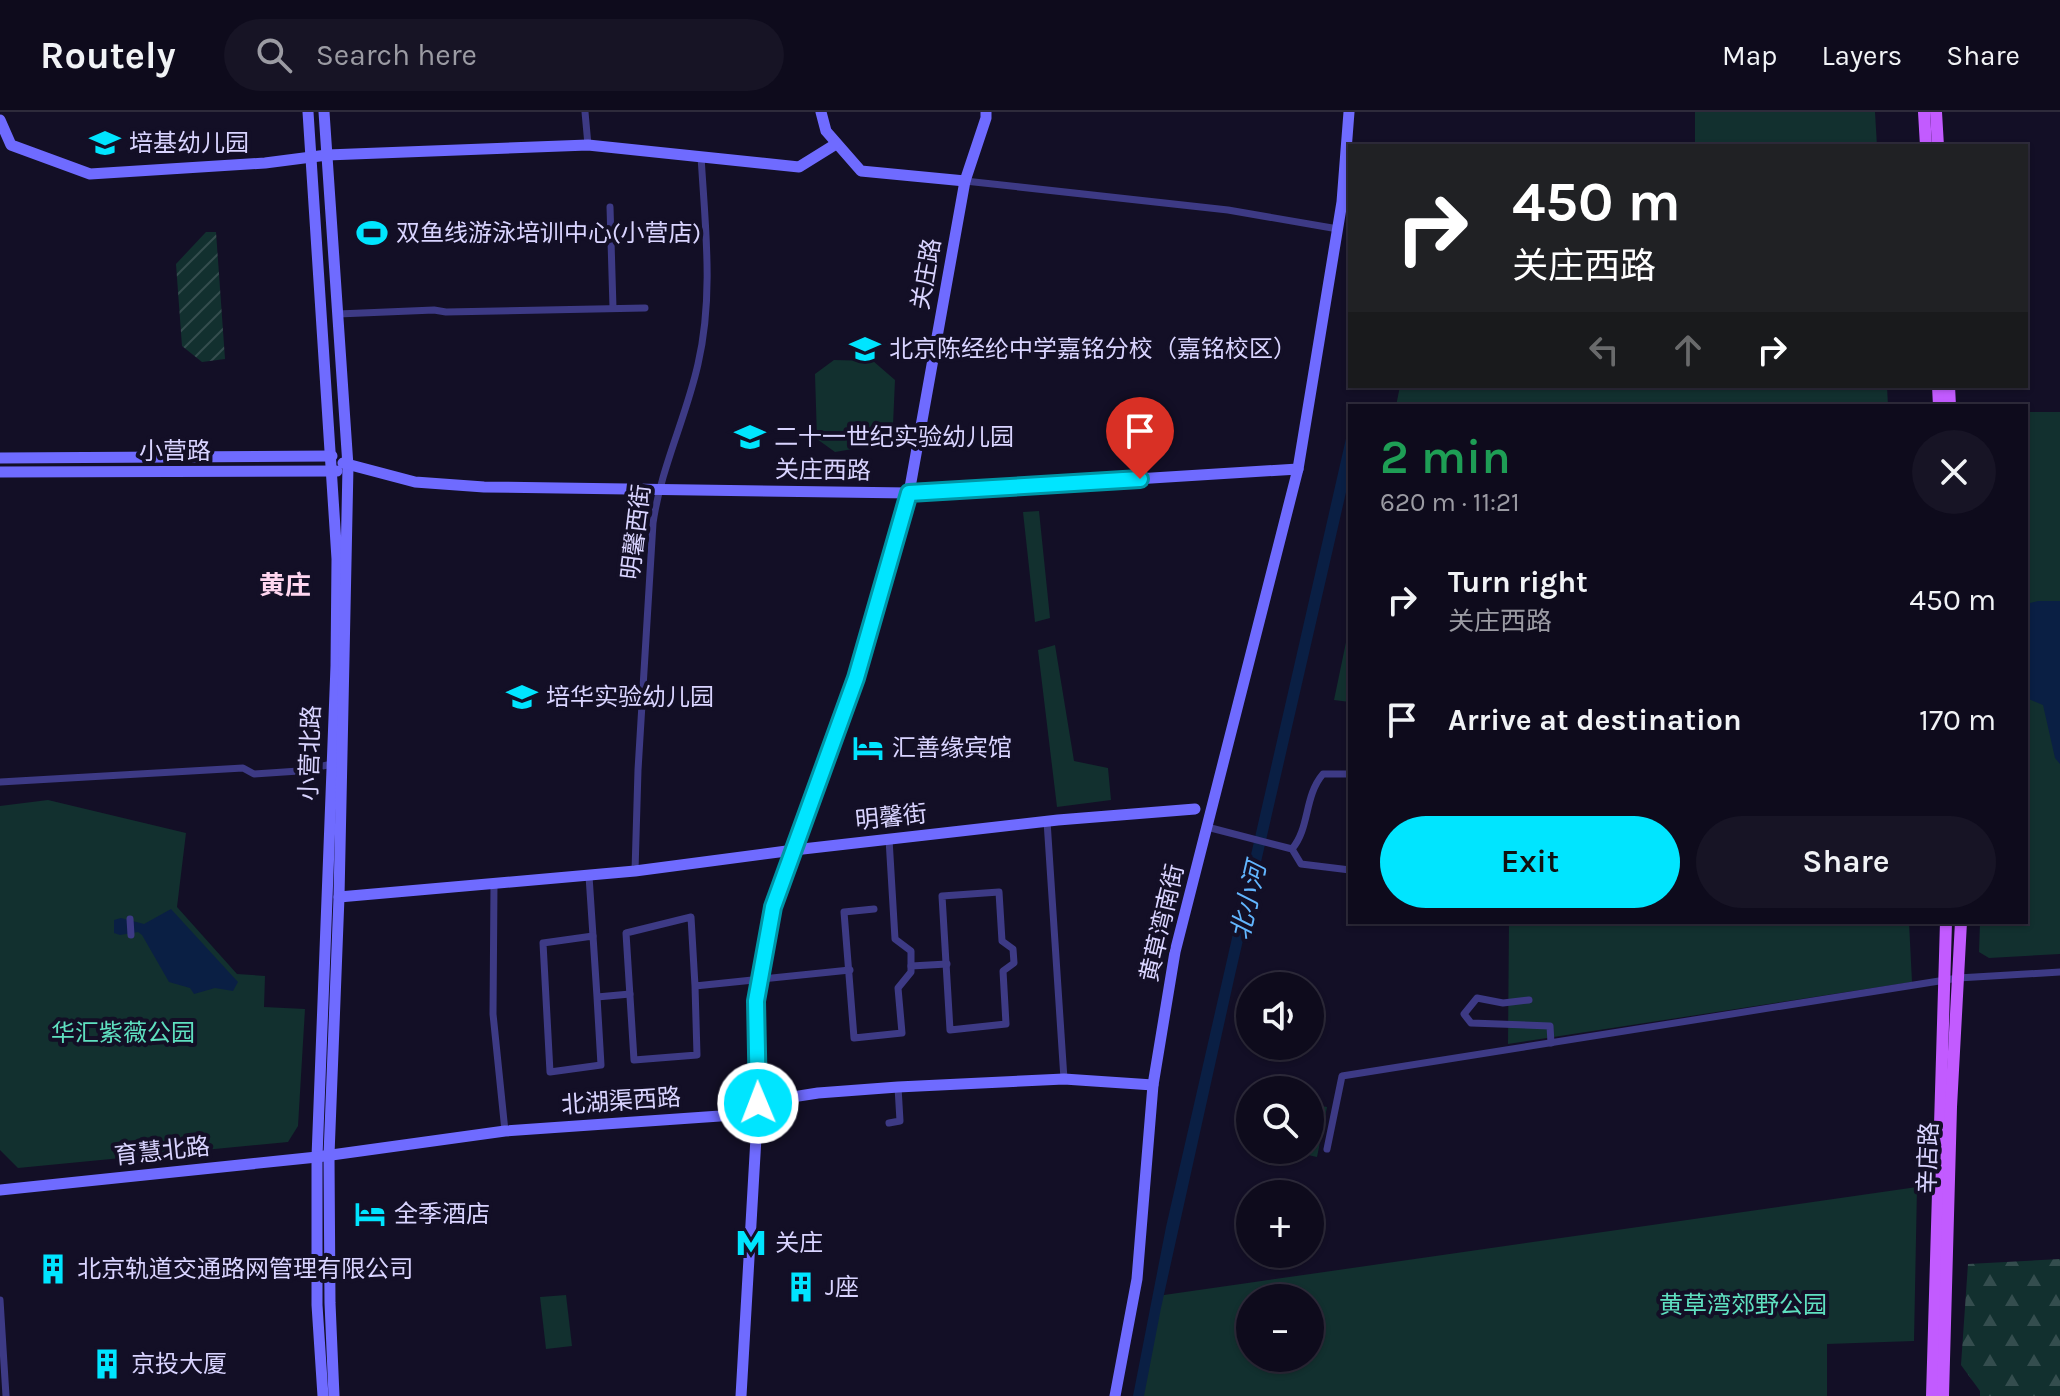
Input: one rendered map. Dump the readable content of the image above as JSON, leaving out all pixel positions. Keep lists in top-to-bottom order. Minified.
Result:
{"streets":{"main road":["辛店路"],"street":["关庄路","小营路","关庄西路","明馨西街","小营北路","明馨街","黄草湾南街","北湖渠西路","育慧北路"]},"crossings":[["关庄路","关庄西路"],["关庄路","明馨街"],["关庄路","北湖渠西路"],["小营路","关庄西路"],["小营路","小营北路"],["关庄西路","明馨西街"],["关庄西路","小营北路"],["关庄西路","黄草湾南街"],["明馨西街","明馨街"],["小营北路","明馨街"],["小营北路","北湖渠西路"],["小营北路","育慧北路"],["黄草湾南街","北湖渠西路"],["北湖渠西路","育慧北路"]],"districts":["黄庄"],"water":["北小河"],"parks":["华汇紫薇公园","黄草湾郊野公园"],"places":{"school or university":["培基幼儿园","北京陈经纶中学嘉铭分校（嘉铭校区）","二十一世纪实验幼儿园","培华实验幼儿园"],"sports":["双鱼线游泳培训中心(小营店)"],"hotel":["汇善缘宾馆","全季酒店"],"metro station":["关庄"],"building":["北京轨道交通路网管理有限公司","J座","京投大厦"]},"page":{"header":"Routely","search":"Search here","nav":["Map","Layers","Share"],"turn":["450 m","关庄西路"],"heading":["2 min","620 m · 11:21"],"list":[{"name":"Turn right","note":"关庄西路","value":"450 m"},{"name":"Arrive at destination","value":"170 m"}],"buttons":["Exit","Share"],"map_buttons":["+","−"]}}
